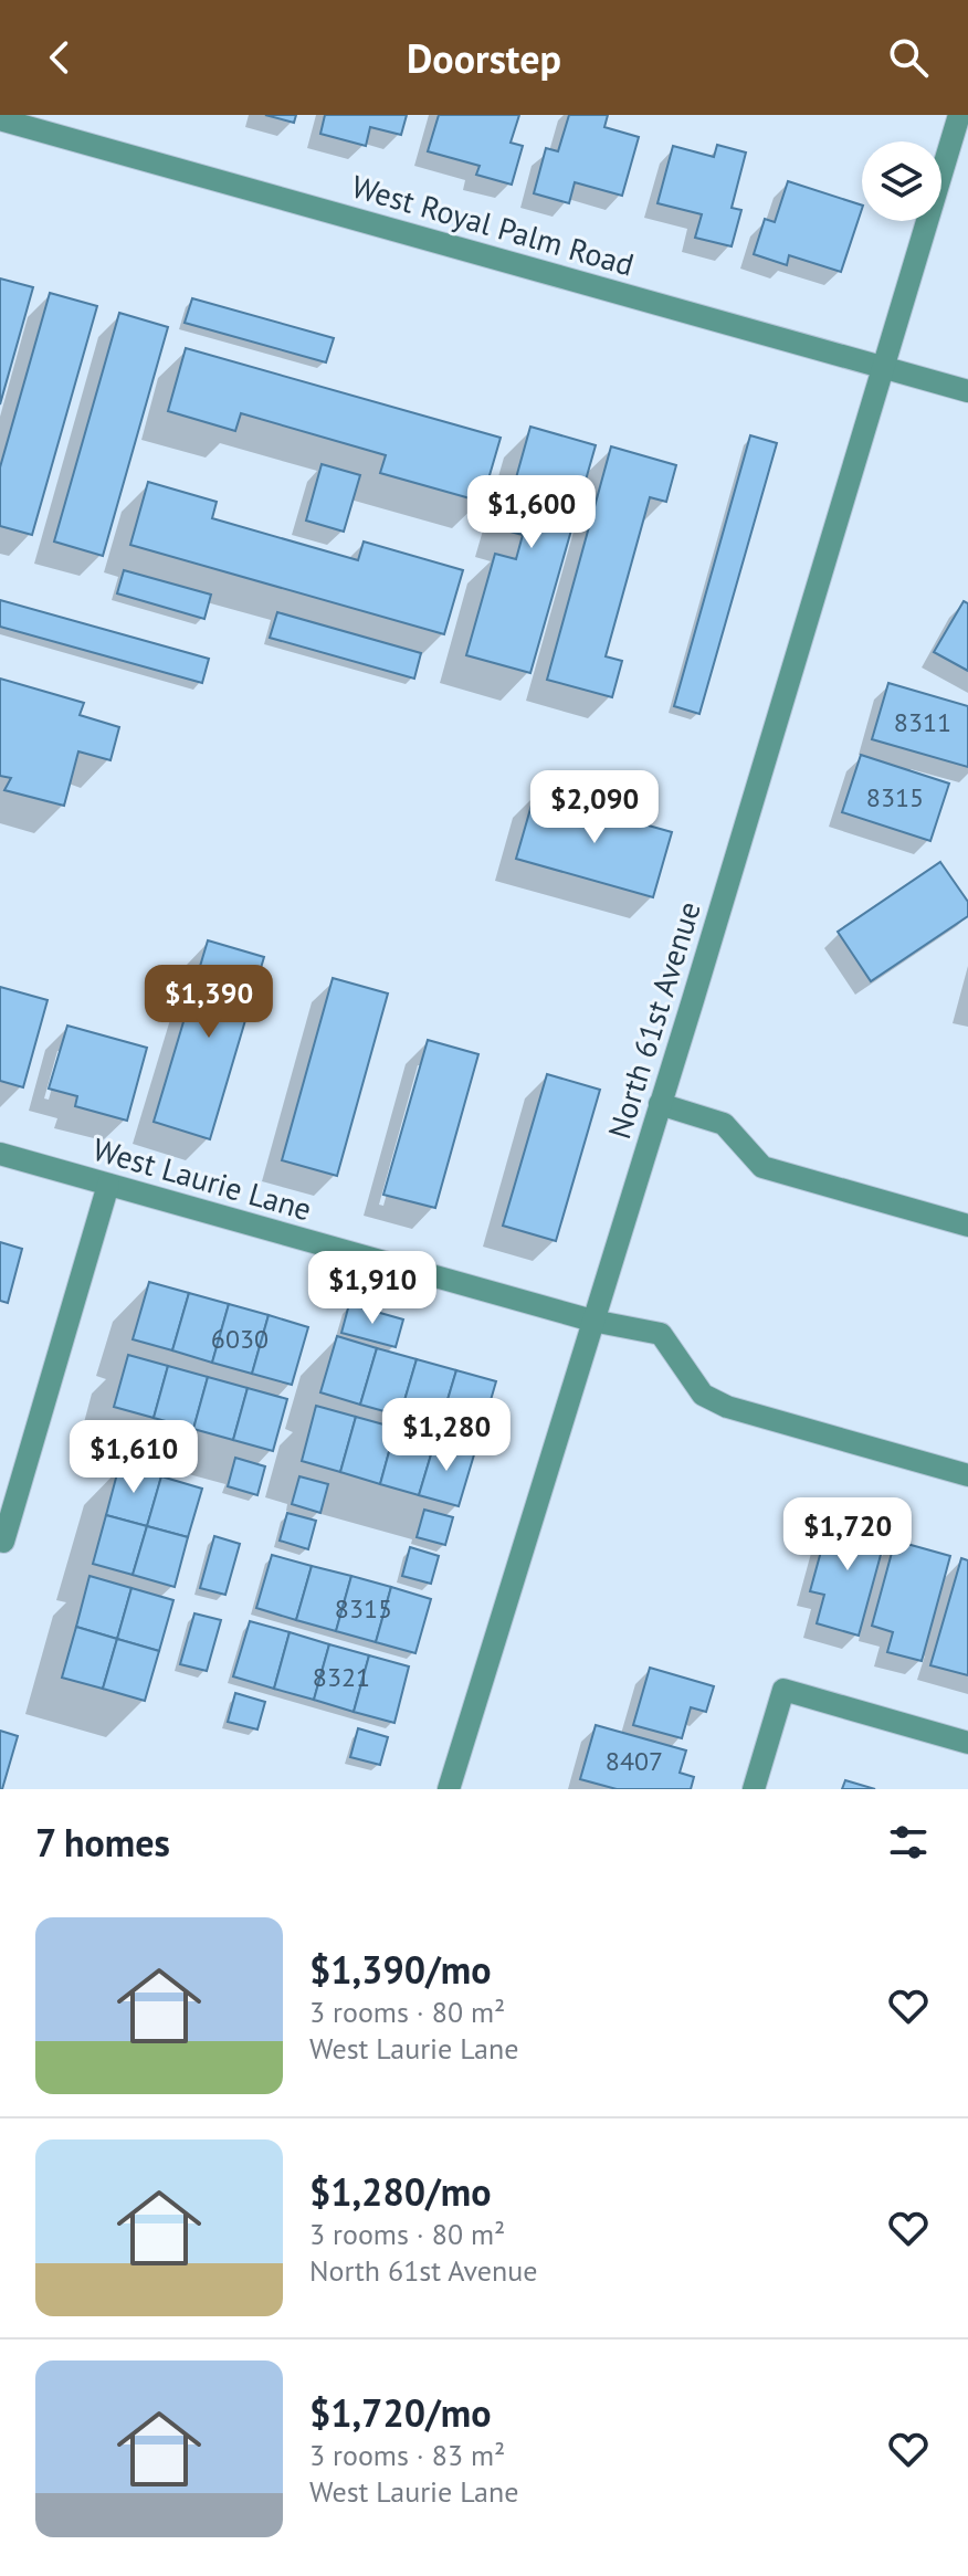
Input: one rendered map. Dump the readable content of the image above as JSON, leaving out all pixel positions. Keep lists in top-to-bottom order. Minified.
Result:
{"streets":{"street":["West Royal Palm Road","North 61st Avenue","West Laurie Lane"]},"crossings":[["West Royal Palm Road","North 61st Avenue"],["North 61st Avenue","West Laurie Lane"]],"house_numbers":["8311","8315","6030","8315","8321","8407"],"page":{"header":"Doorstep","price":["$1,600","$2,090","$1,390","$1,910","$1,280","$1,610","$1,720"],"heading":"7 homes","list":[{"name":"$1,390/mo","note":"3 rooms · 80 m² · West Laurie Lane"},{"name":"$1,280/mo","note":"3 rooms · 80 m² · North 61st Avenue"},{"name":"$1,720/mo","note":"3 rooms · 83 m² · West Laurie Lane"}]}}
